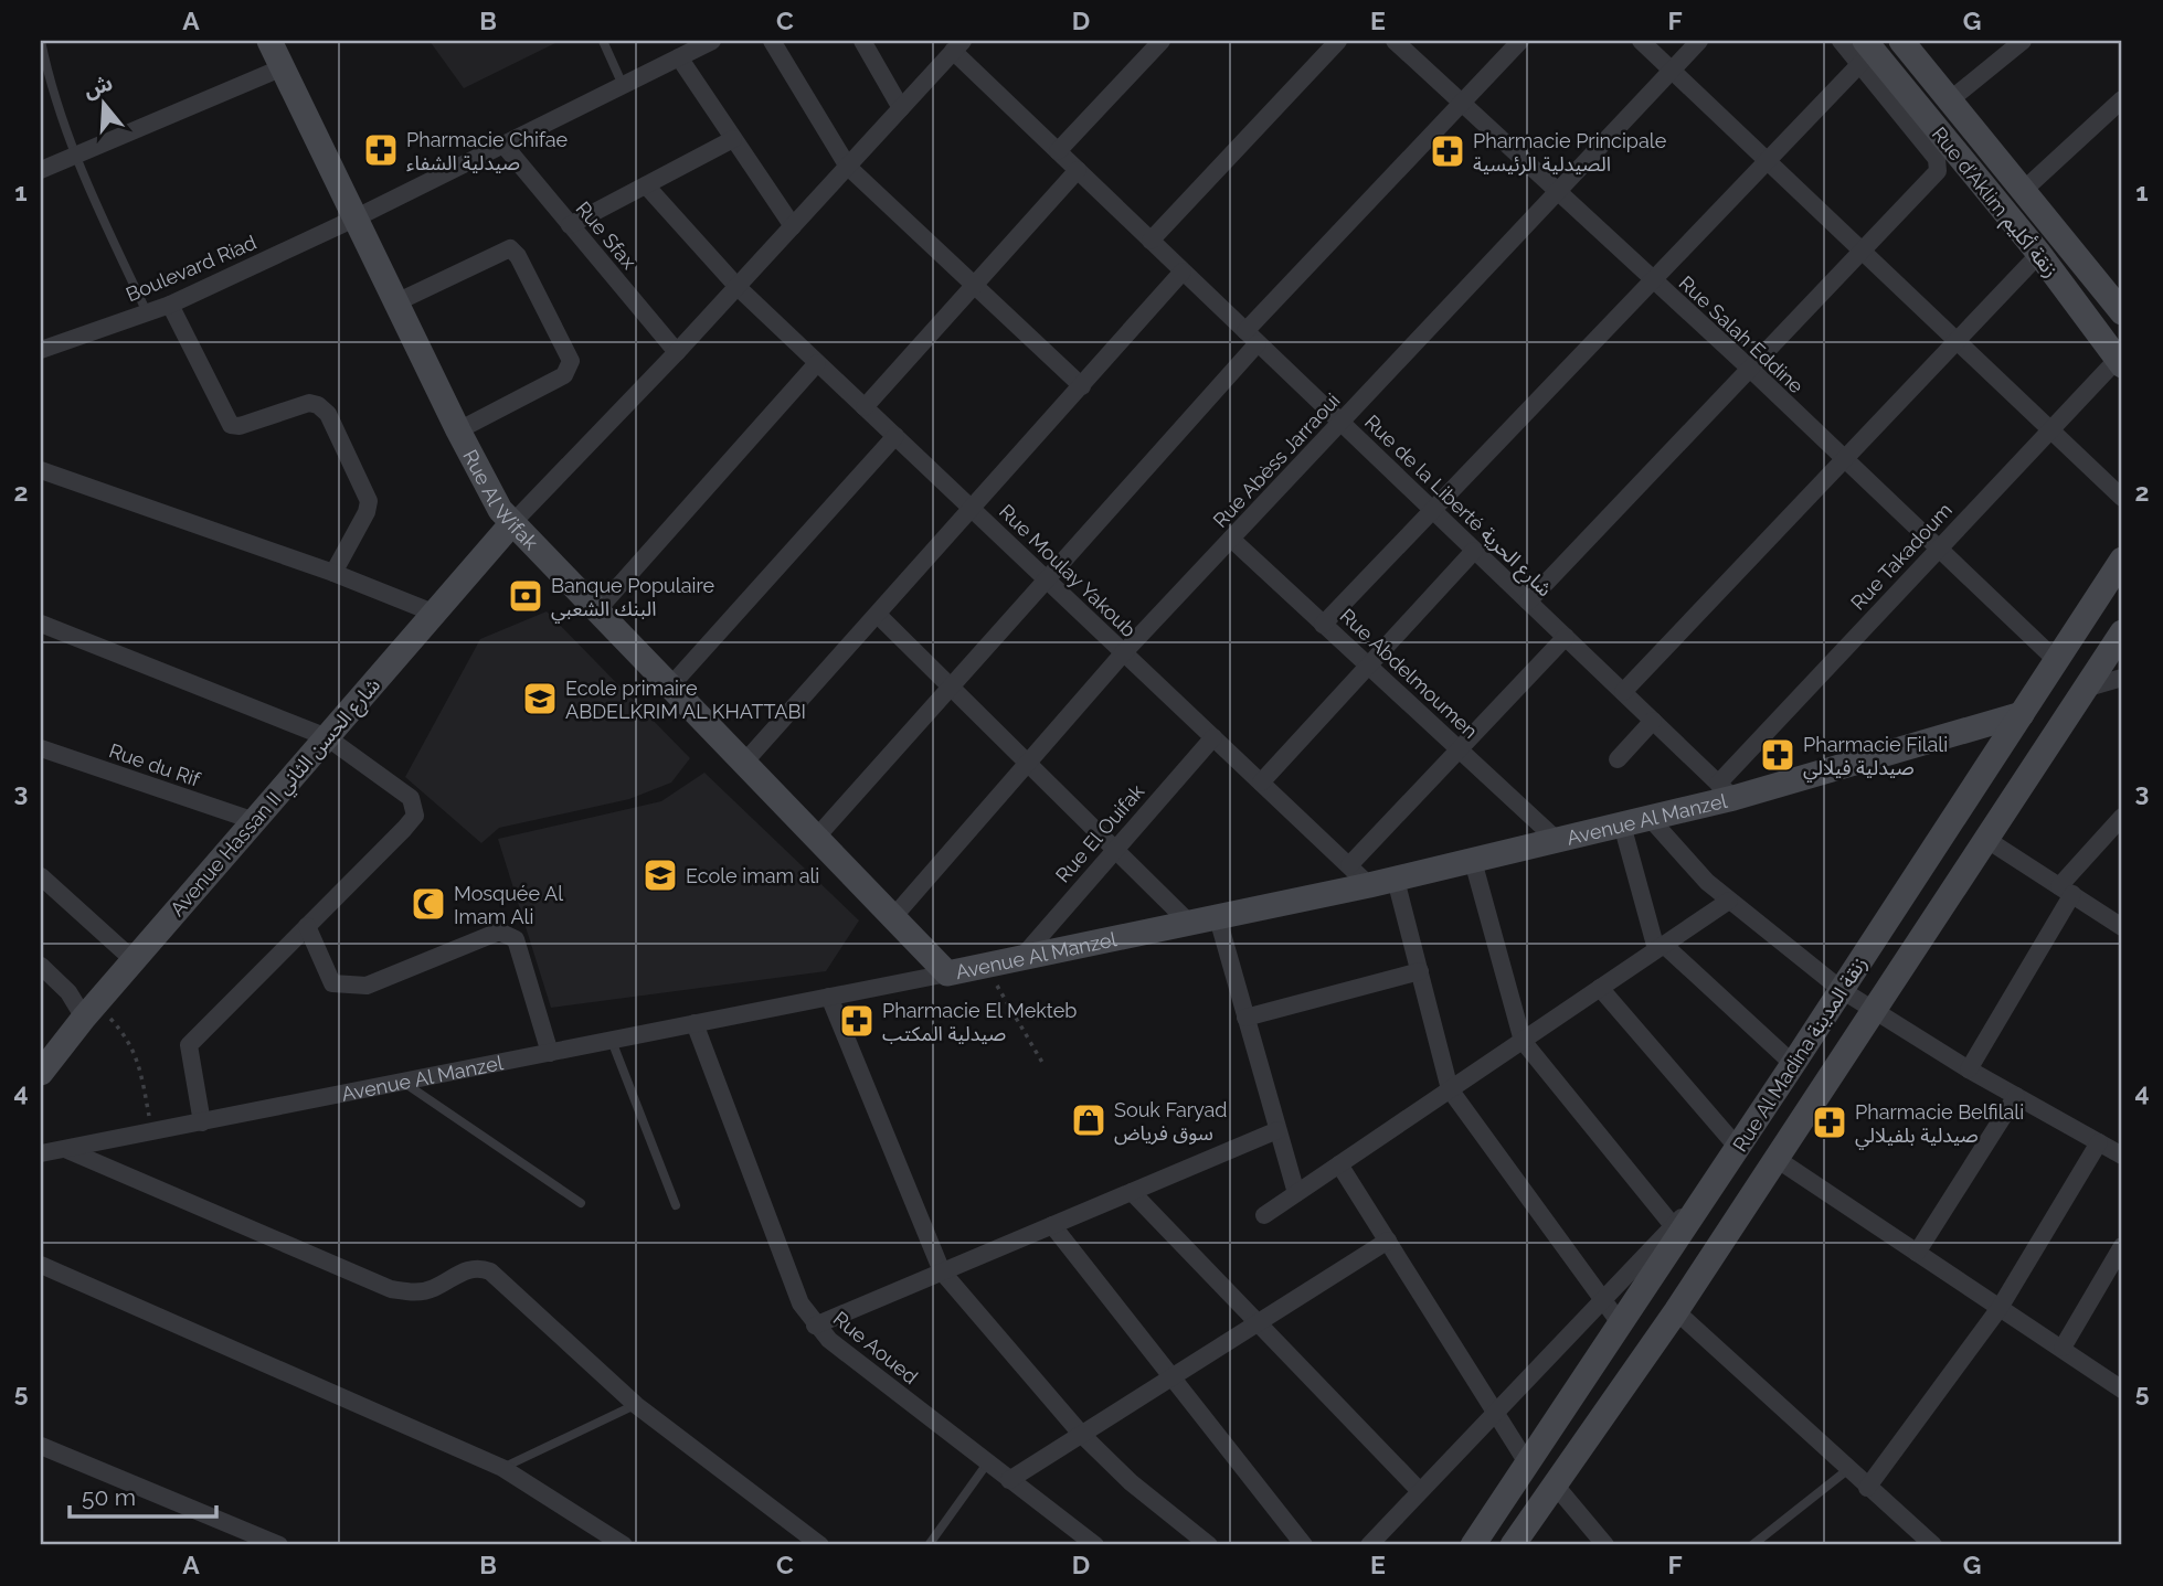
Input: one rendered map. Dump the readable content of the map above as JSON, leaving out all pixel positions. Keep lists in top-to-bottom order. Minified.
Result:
{"streets":{"street":["Rue d’Aklim زنقة أكليم","Rue Sfax","Boulevard Riad","Rue Salah Eddine","Rue Abèss Jarraoui","Rue Al Wifak","Rue de la Liberté شارع الحرية","Rue Takadoum","Rue Moulay Yakoub","Rue Abdelmoumen","Rue du Rif","Avenue Hassan II شارع الحسن الثاني","Avenue Al Manzel","Rue El Ouifak","Rue Al Madina زنقة المدينة","Rue Aoued"]},"crossings":[["Rue d’Aklim زنقة أكليم","Rue Takadoum"],["Rue Sfax","Boulevard Riad"],["Boulevard Riad","Rue Al Wifak"],["Rue Salah Eddine","Rue Abèss Jarraoui"],["Rue Salah Eddine","Rue Takadoum"],["Rue Salah Eddine","Rue Al Madina زنقة المدينة"],["Rue Abèss Jarraoui","Rue Al Wifak"],["Rue Abèss Jarraoui","Rue de la Liberté شارع الحرية"],["Rue Abèss Jarraoui","Rue Moulay Yakoub"],["Rue Abèss Jarraoui","Rue Abdelmoumen"],["Rue Al Wifak","Avenue Hassan II شارع الحسن الثاني"],["Rue Al Wifak","Avenue Al Manzel"],["Rue de la Liberté شارع الحرية","Rue Takadoum"],["Rue de la Liberté شارع الحرية","Avenue Al Manzel"],["Rue Takadoum","Avenue Al Manzel"],["Rue Moulay Yakoub","Avenue Al Manzel"],["Rue Moulay Yakoub","Rue El Ouifak"],["Rue Abdelmoumen","Avenue Al Manzel"],["Rue du Rif","Avenue Hassan II شارع الحسن الثاني"],["Avenue Al Manzel","Rue El Ouifak"],["Avenue Al Manzel","Rue Al Madina زنقة المدينة"],["Avenue Al Manzel","Rue Aoued"]],"places":{"pharmacy":["Pharmacie Chifae صيدلية الشفاء","Pharmacie Principale الصيدلية الرئيسية","Pharmacie Filali صيدلية فيلالي","Pharmacie El Mekteb صيدلية المكتب","Pharmacie Belfilali صيدلية بلفيلالي"],"bank":["Banque Populaire البنك الشعبي"],"school or university":["Ecole primaire ABDELKRIM AL KHATTABI","Ecole imam ali"],"mosque":["Mosquée Al Imam Ali"],"shop":["Souk Faryad سوق فرياض"]},"scale_bar":"50 m","north":"top","grid":{"columns":["A","B","C","D","E","F","G"],"rows":["1","2","3","4","5"]}}
